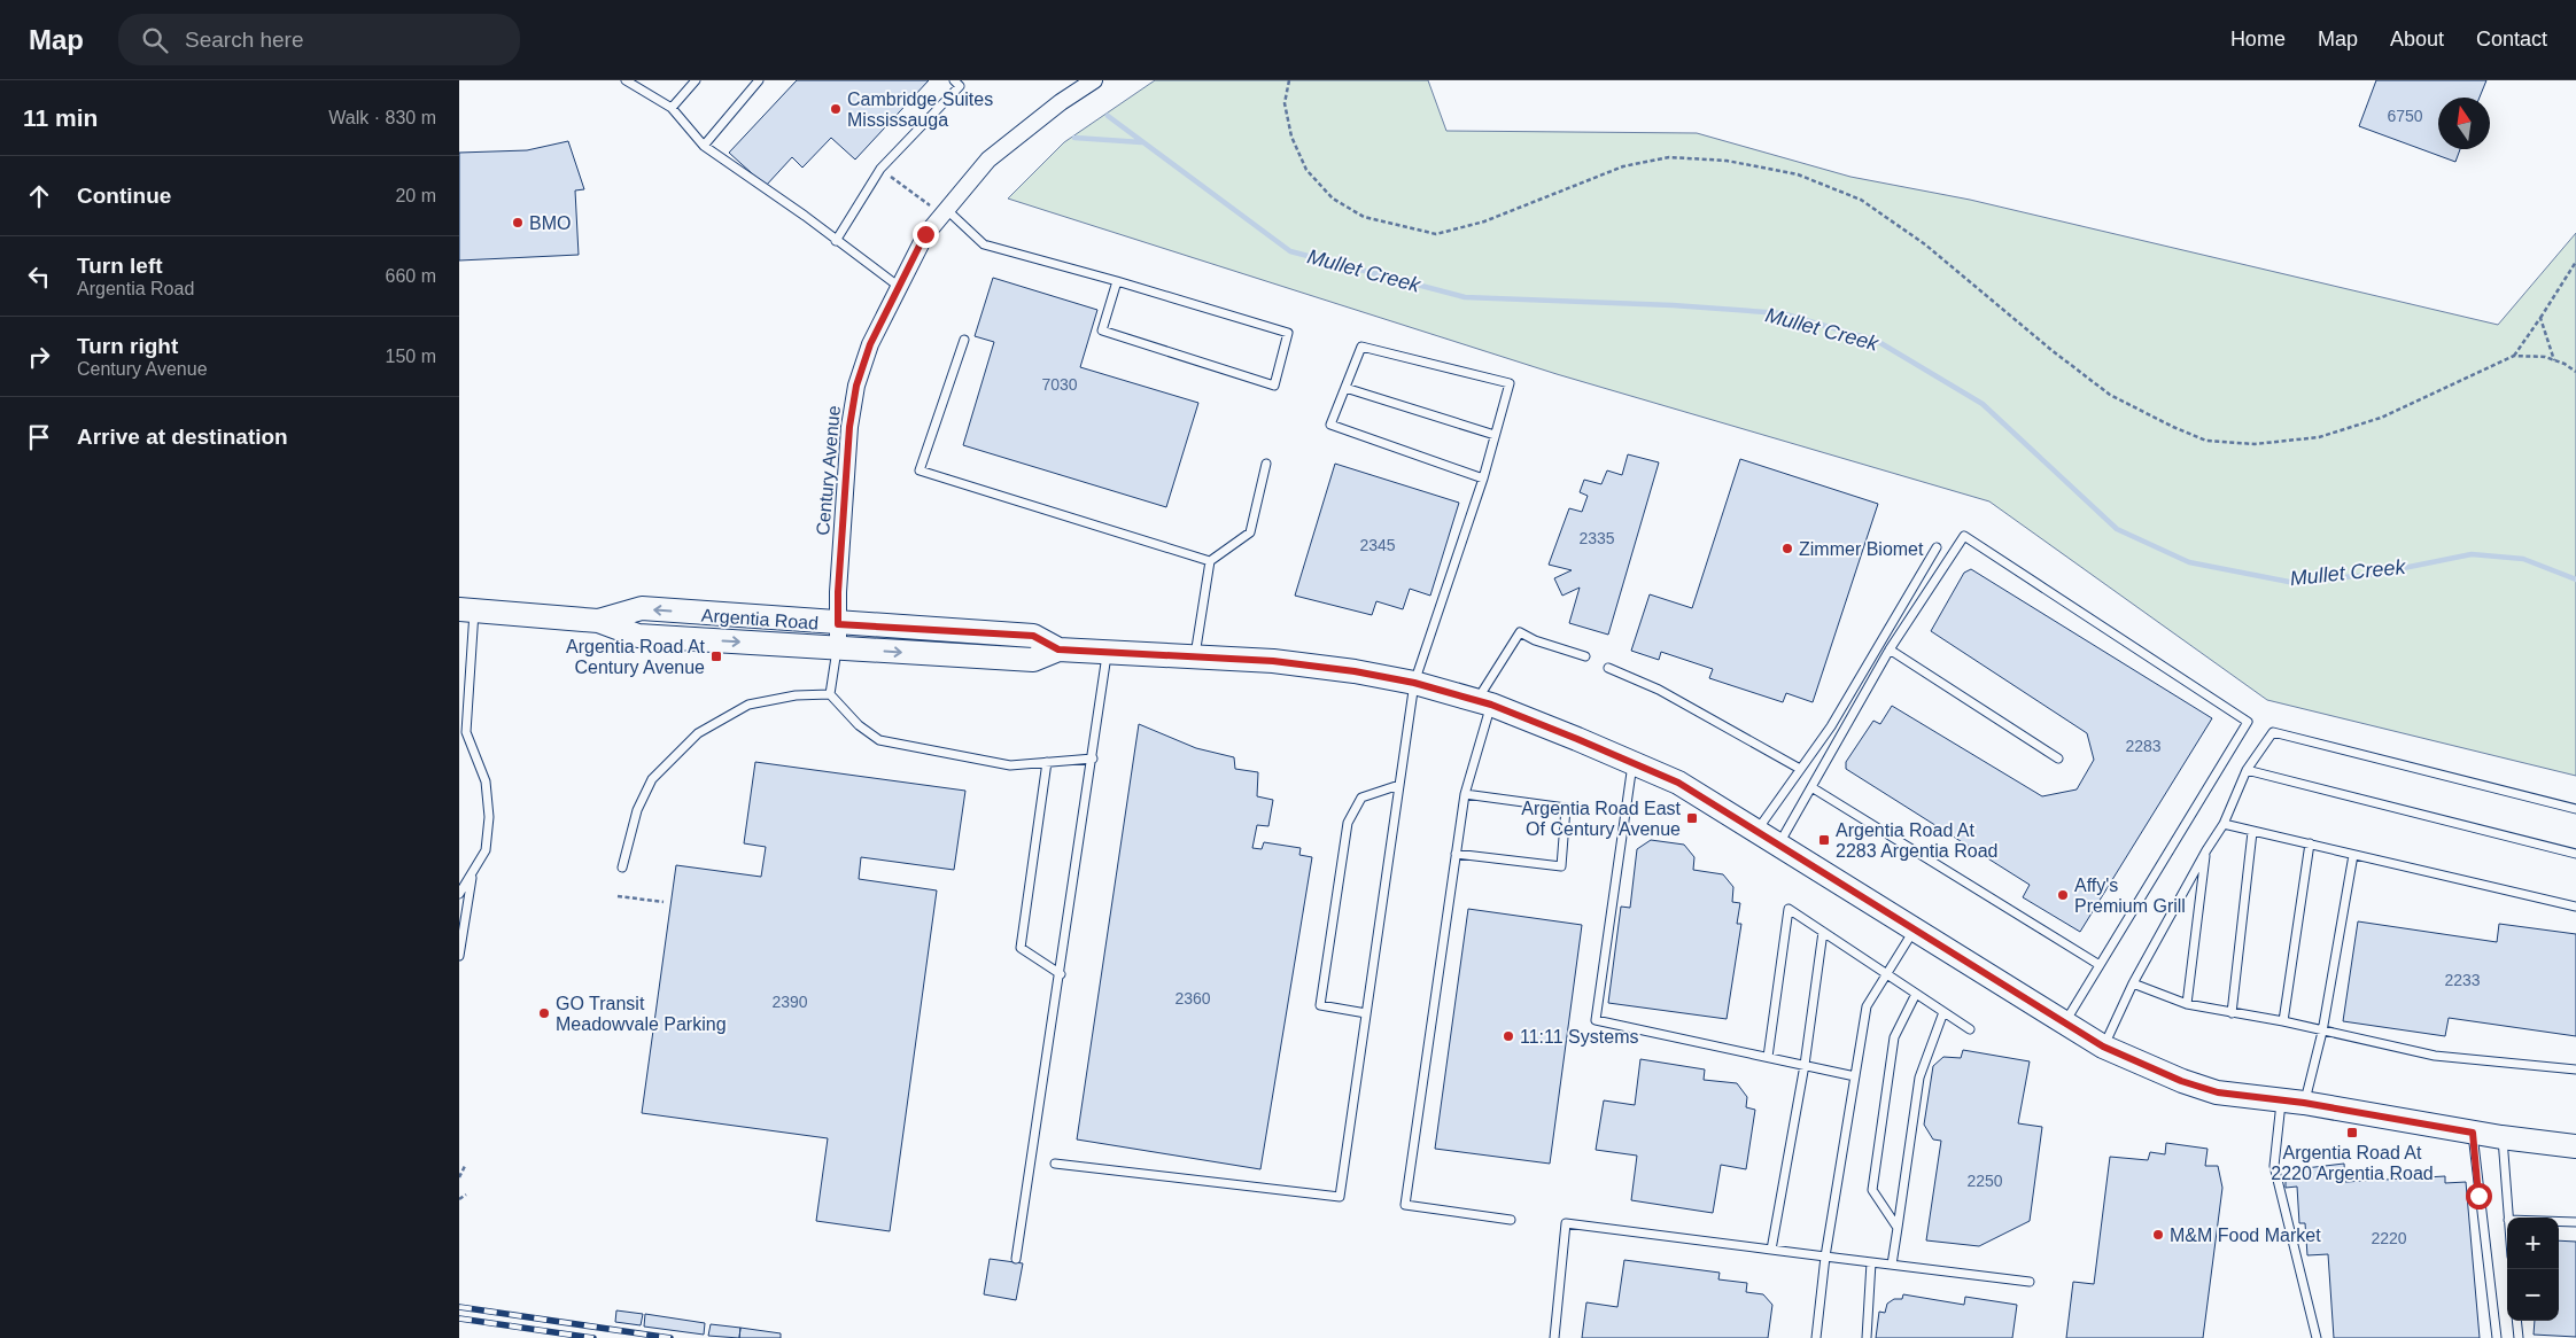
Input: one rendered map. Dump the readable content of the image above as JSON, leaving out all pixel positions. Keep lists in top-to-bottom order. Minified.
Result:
{"streets":{"street":["Century Avenue","Argentia Road"]},"crossings":[["Century Avenue","Argentia Road"]],"water":["Mullet Creek"],"places":{"other":["Cambridge Suites Mississauga","BMO","Zimmer Biomet","Affy's Premium Grill","GO Transit Meadowvale Parking","11:11 Systems","M&M Food Market"],"transit":["Argentia Road At Century Avenue","Argentia Road East Of Century Avenue","Argentia Road At 2283 Argentia Road","Argentia Road At 2220 Argentia Road"]},"house_numbers":["6750","7030","2335","2345","2283","2233","2360","2390","2250","2220"],"north":"top","page":{"header":"Map","search":"Search here","nav":["Home","Map","About","Contact"],"heading":["11 min","Walk · 830 m"],"list":[["Continue","20 m"],["Turn left","Argentia Road","660 m"],["Turn right","Century Avenue","150 m"],"Arrive at destination"],"map_buttons":["+","−"]}}
